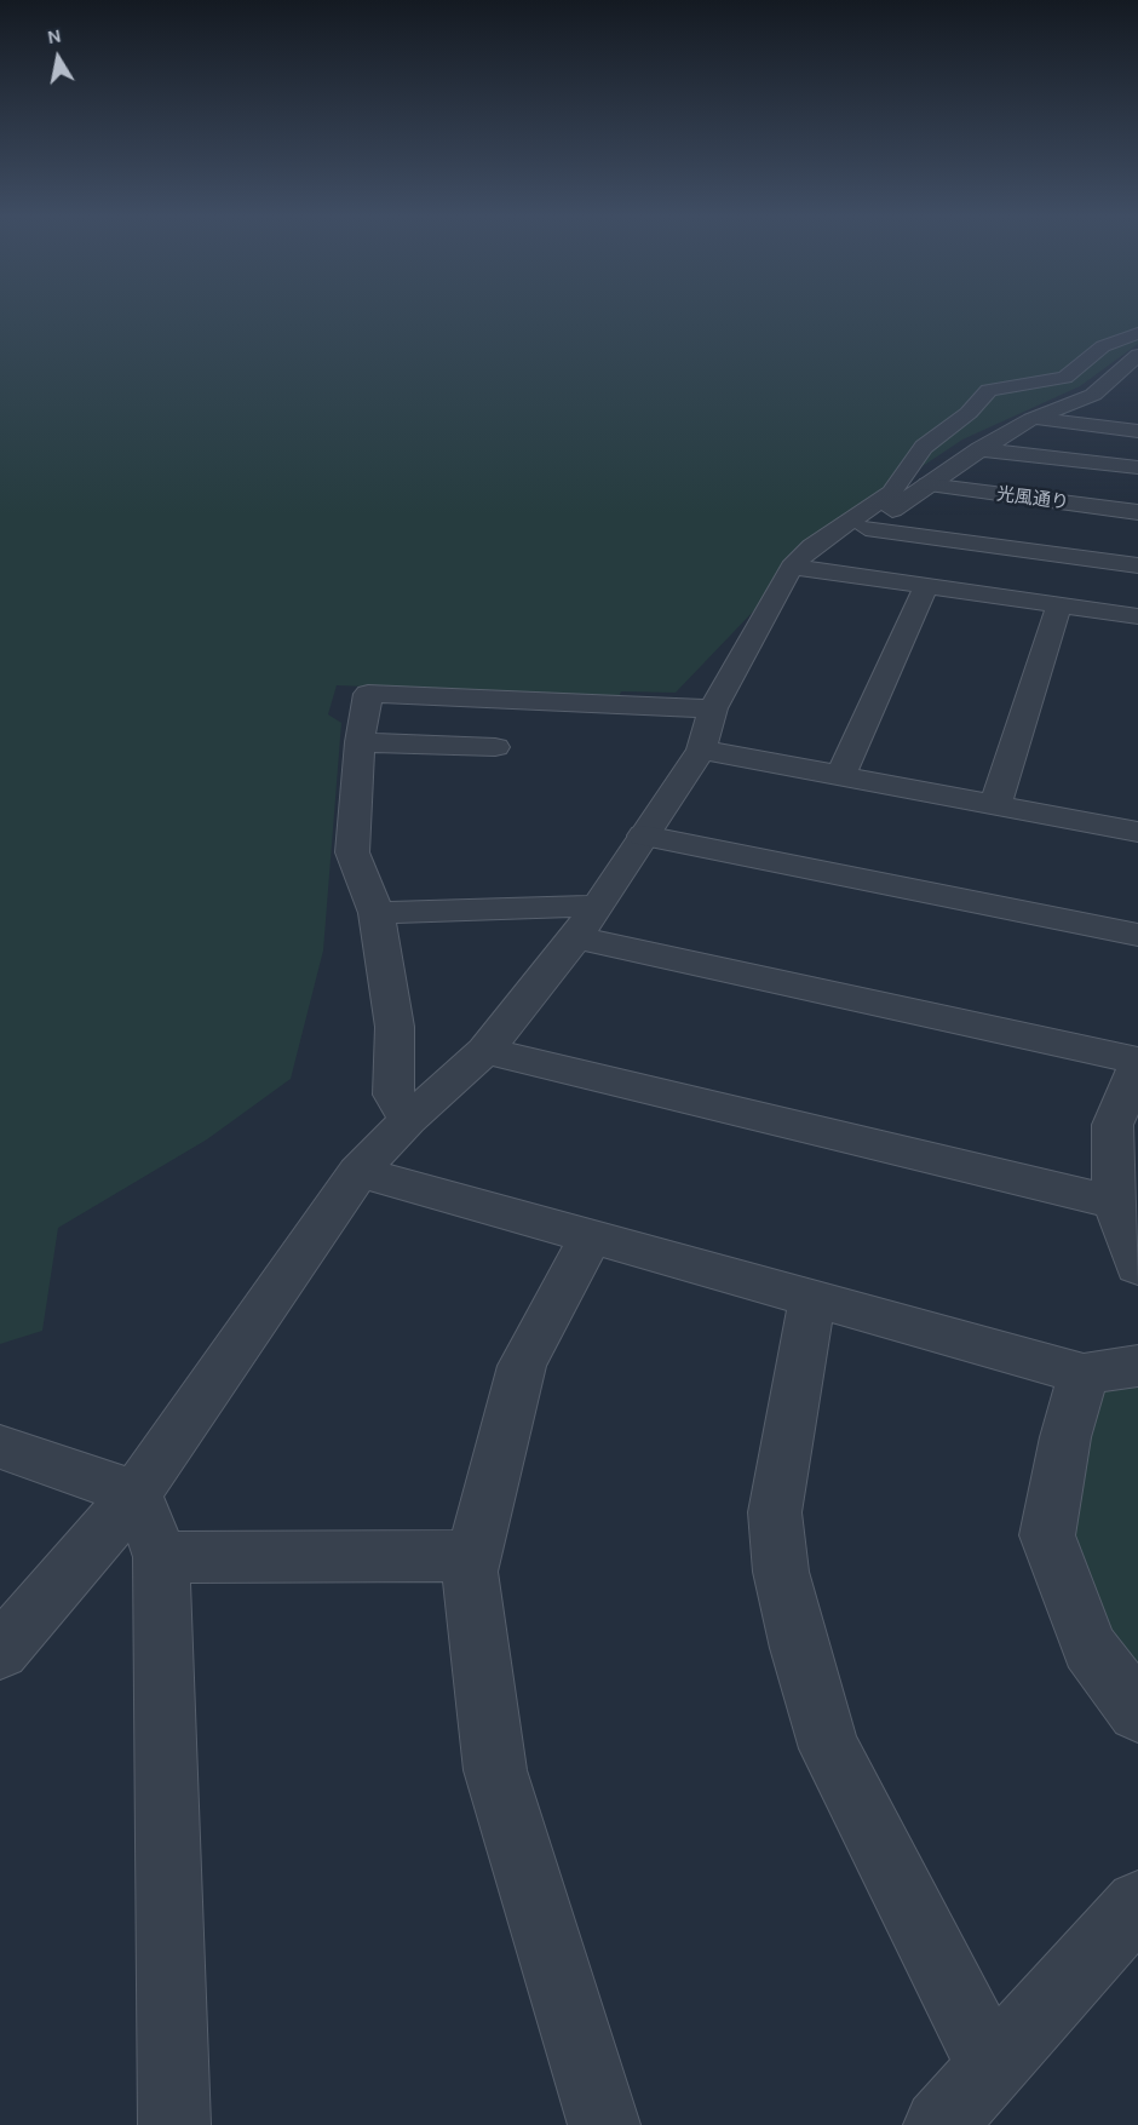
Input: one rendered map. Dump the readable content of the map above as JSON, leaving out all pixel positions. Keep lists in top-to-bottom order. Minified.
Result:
{"streets":{"street":["光風通り"]},"north":"top"}
